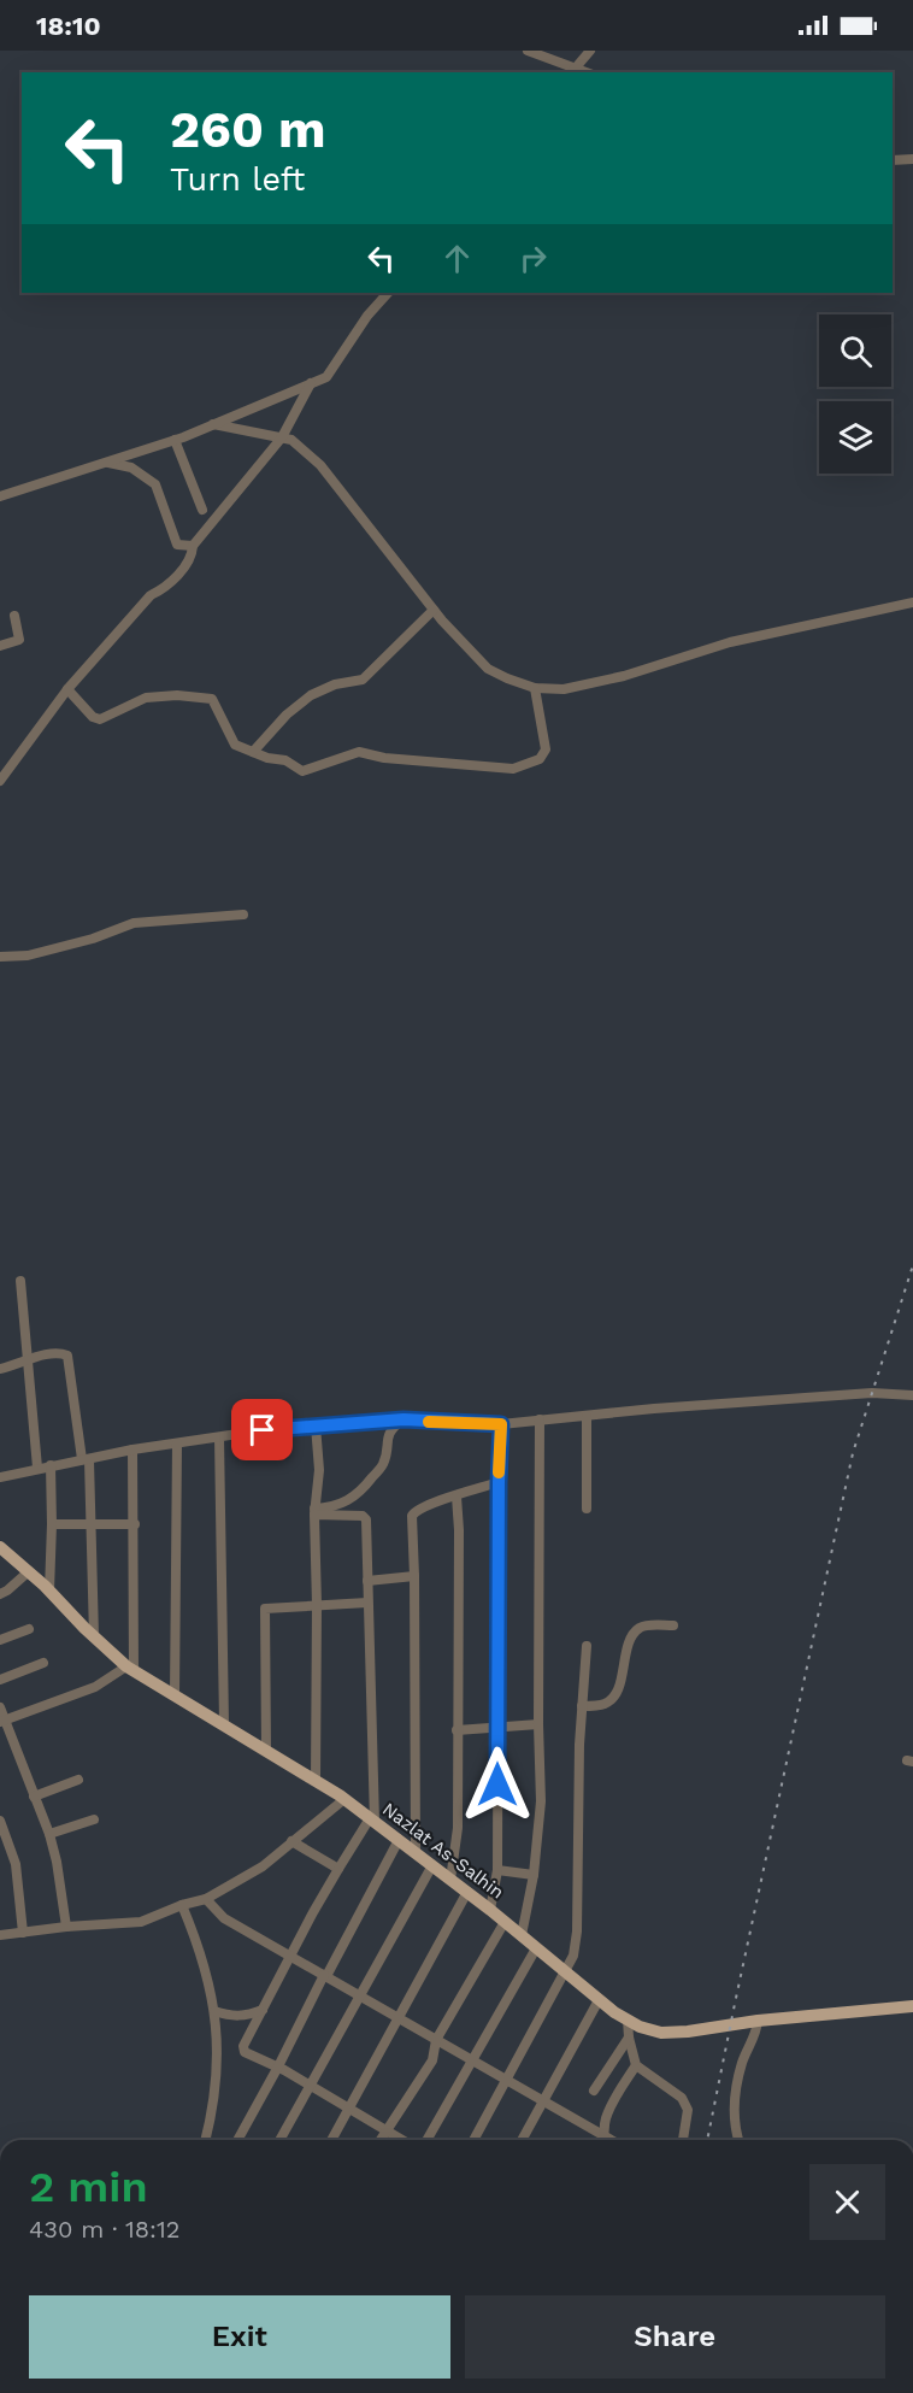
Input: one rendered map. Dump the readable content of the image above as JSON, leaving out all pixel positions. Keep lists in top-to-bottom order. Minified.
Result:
{"streets":{"main road":["Nazlat As-Salhin"]},"page":{"status":"18:10","turn":["260 m","Turn left"],"heading":["2 min","430 m · 18:12"],"buttons":["Exit","Share"]}}
